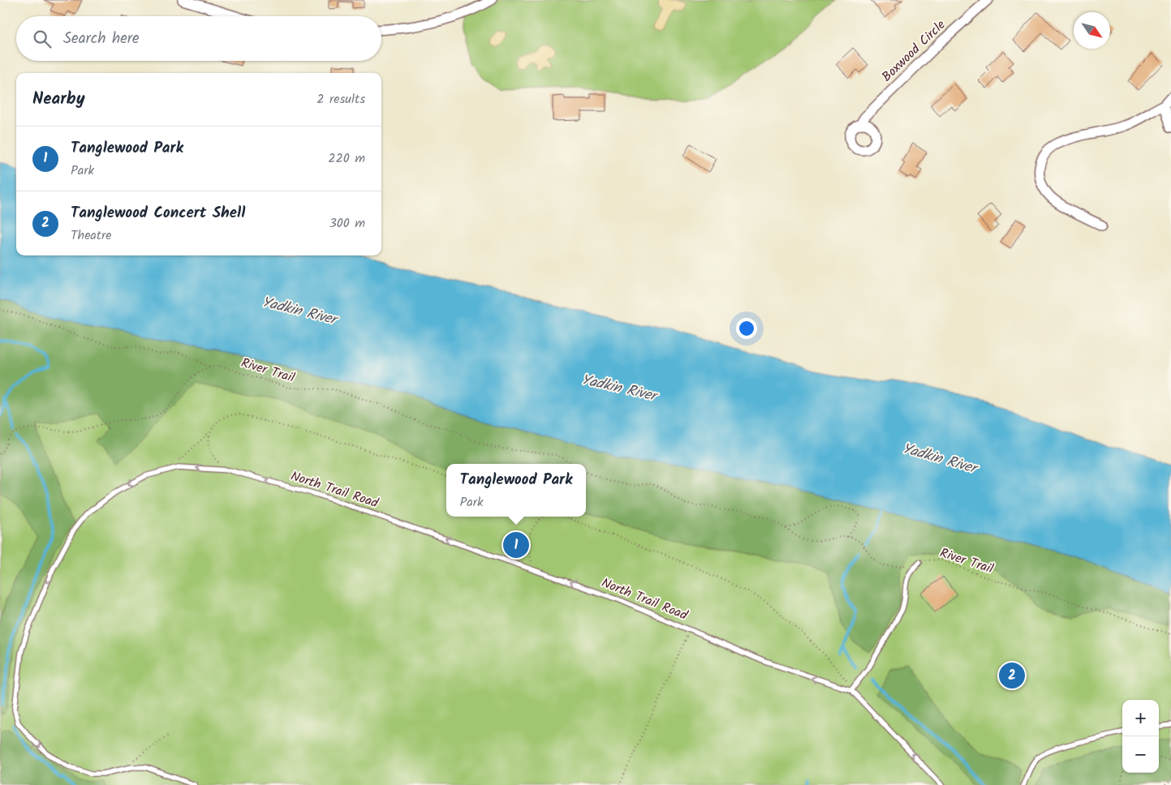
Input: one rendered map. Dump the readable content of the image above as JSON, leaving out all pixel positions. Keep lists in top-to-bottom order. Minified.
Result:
{"streets":{"street":["Boxwood Circle"],"lane":["North Trail Road"],"path":["River Trail"]},"water":["Yadkin River"],"north":"bottom right","page":{"search":"Search here","heading":["Nearby","2 results"],"list":[{"mark":"1","name":"Tanglewood Park","note":"Park","value":"220 m"},{"mark":"2","name":"Tanglewood Concert Shell","note":"Theatre","value":"300 m"}],"popup":["Tanglewood Park","Park"],"pins":["1","2"],"map_buttons":["+","−"]}}
